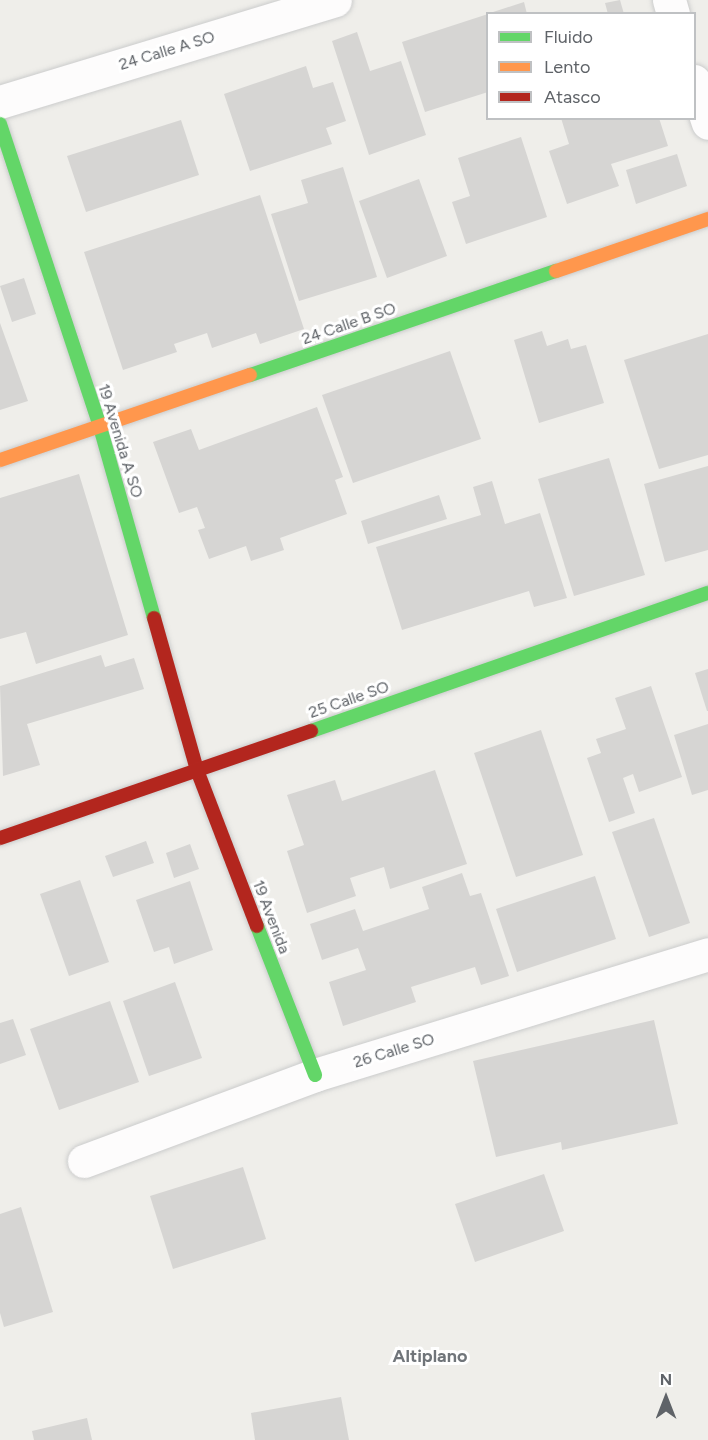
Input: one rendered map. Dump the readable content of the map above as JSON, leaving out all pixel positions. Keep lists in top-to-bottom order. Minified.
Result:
{"streets":{"street":["24 Calle A SO","24 Calle B SO","19 Avenida A SO","25 Calle SO","19 Avenida","26 Calle SO"]},"crossings":[["24 Calle B SO","19 Avenida A SO"],["19 Avenida A SO","25 Calle SO"],["19 Avenida A SO","19 Avenida"],["25 Calle SO","19 Avenida"],["19 Avenida","26 Calle SO"]],"districts":["Altiplano"],"legend":["Fluido","Lento","Atasco"],"north":"top"}
